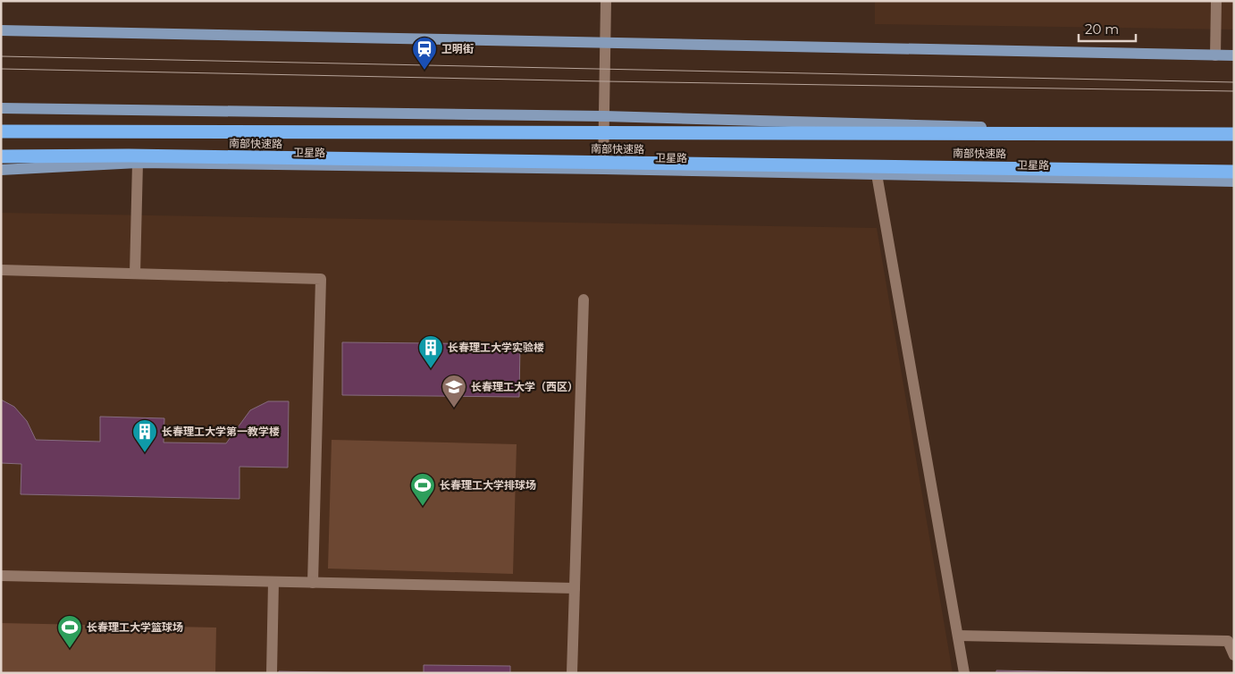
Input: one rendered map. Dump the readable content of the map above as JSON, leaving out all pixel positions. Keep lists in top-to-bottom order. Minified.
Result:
{"streets":{"highway":["南部快速路"],"main road":["卫星路"]},"places":{"station":["卫明街"],"building":["长春理工大学实验楼","长春理工大学第一教学楼"],"school or university":["长春理工大学（西区）"],"sports":["长春理工大学排球场","长春理工大学篮球场"]},"scale_bar":"20 m"}
